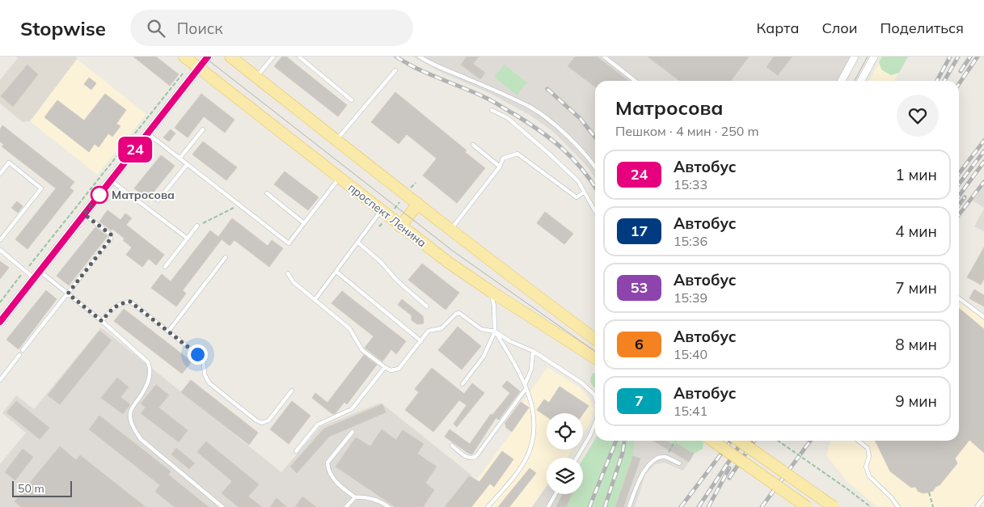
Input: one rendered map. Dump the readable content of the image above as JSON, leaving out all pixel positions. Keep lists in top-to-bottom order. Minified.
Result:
{"streets":{"main road":["проспект Ленина"]},"places":["Матросова"],"lines":["bus line 24"],"scale_bar":"50 m","page":{"header":"Stopwise","search":"Поиск","nav":["Карта","Слои","Поделиться"],"on_map":"24","heading":["Матросова","Пешком · 4 мин · 250 m"],"list":[{"mark":"24","name":"Автобус","note":"15:33","value":"1 мин"},{"mark":"17","name":"Автобус","note":"15:36","value":"4 мин"},{"mark":"53","name":"Автобус","note":"15:39","value":"7 мин"},{"mark":"6","name":"Автобус","note":"15:40","value":"8 мин"},{"mark":"7","name":"Автобус","note":"15:41","value":"9 мин"}],"scale":"50 m"}}
